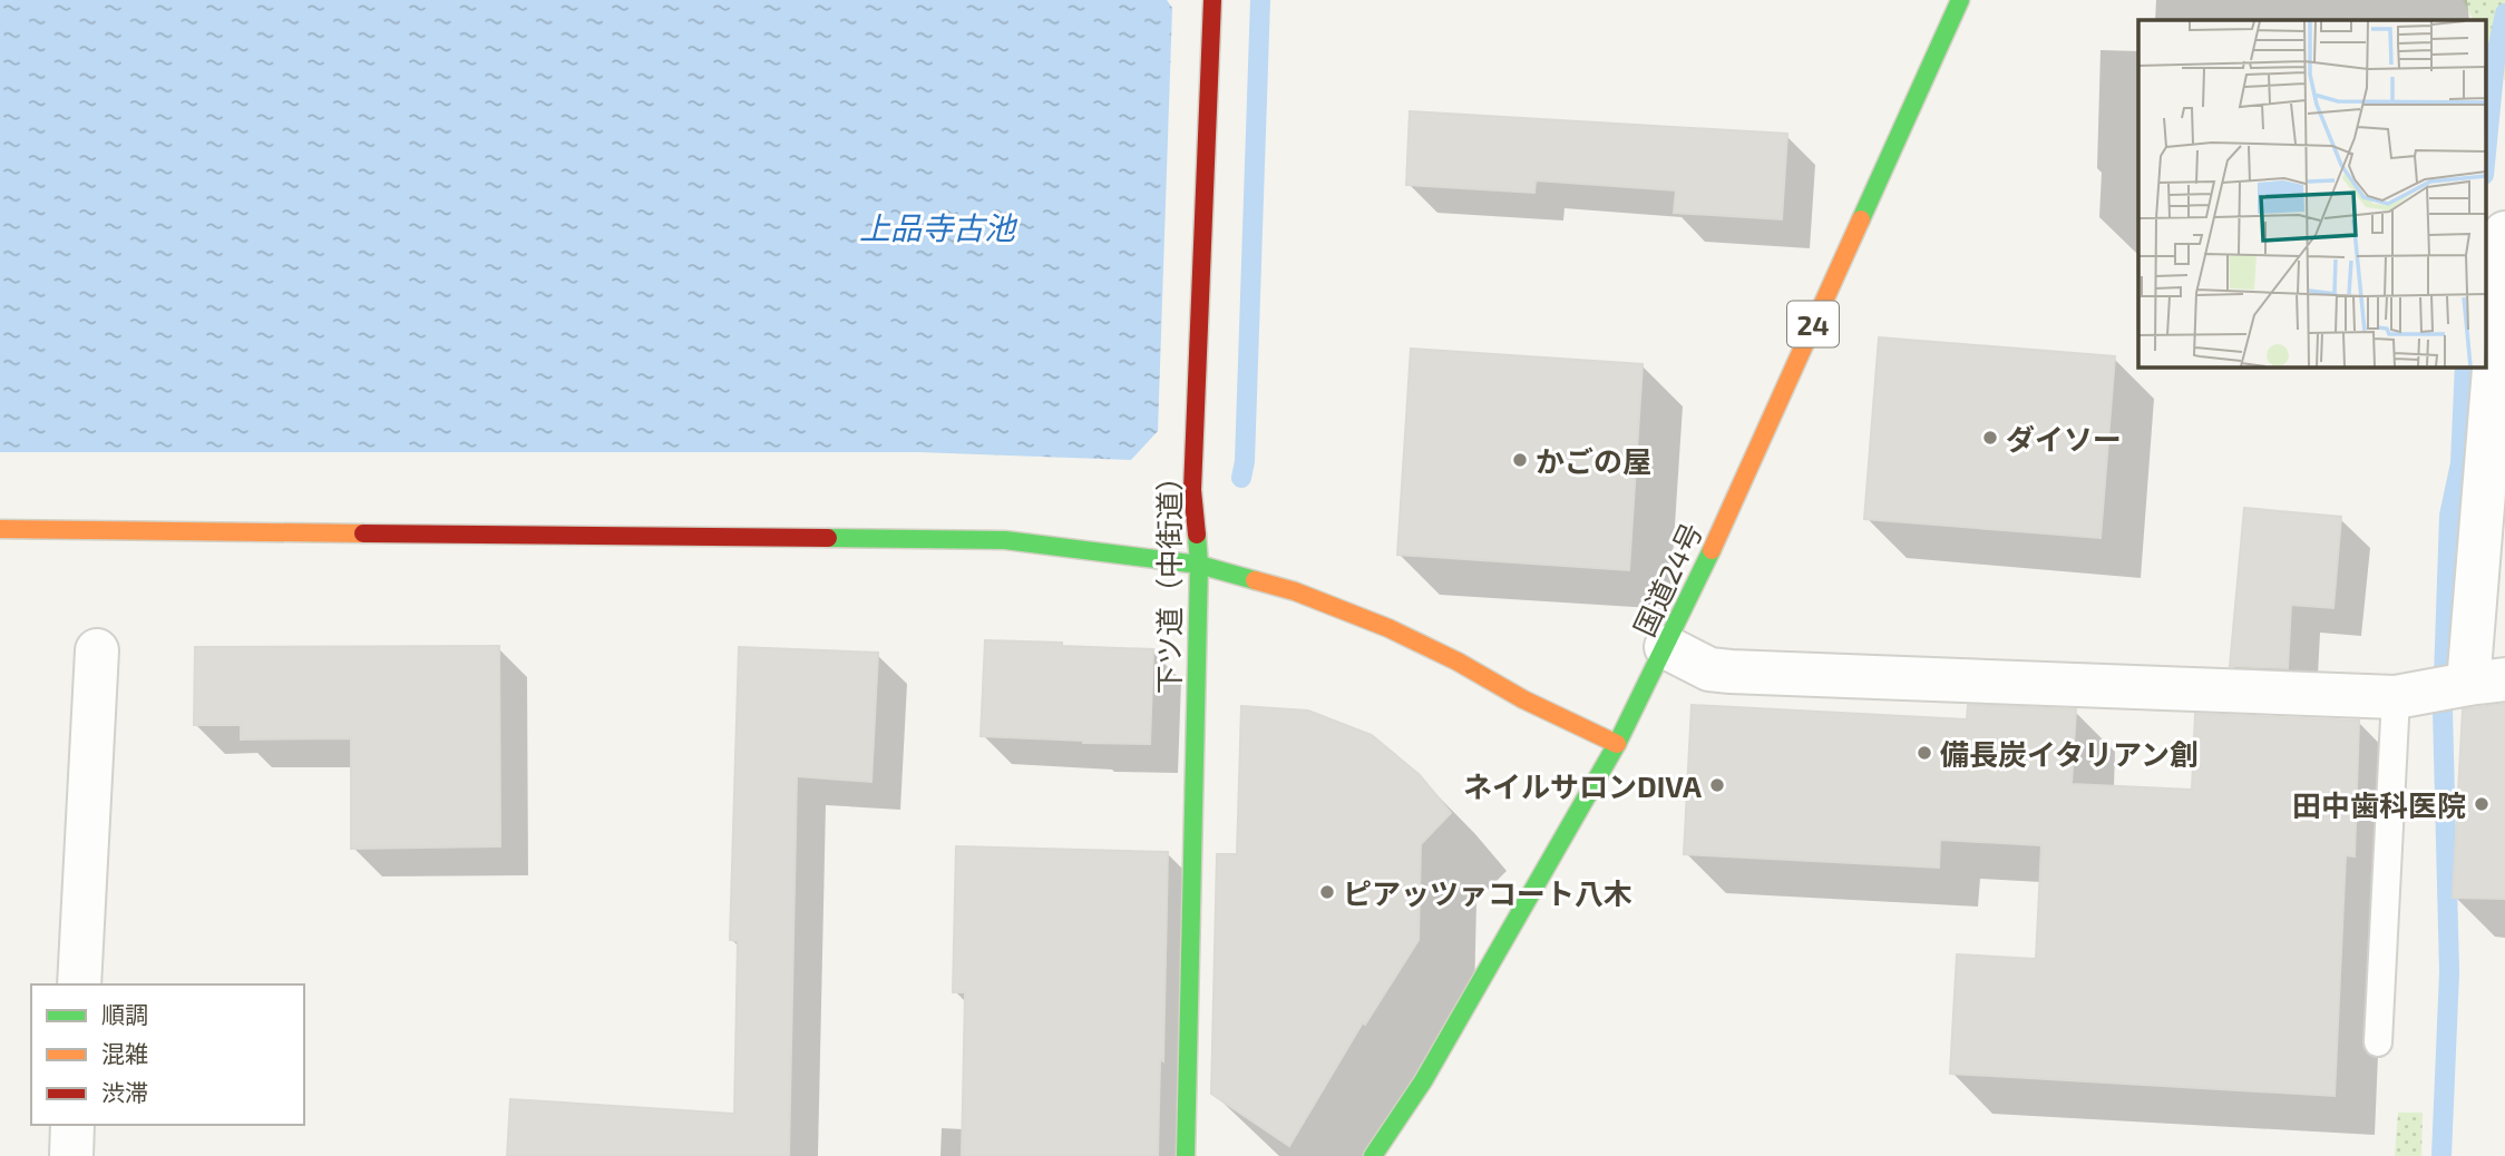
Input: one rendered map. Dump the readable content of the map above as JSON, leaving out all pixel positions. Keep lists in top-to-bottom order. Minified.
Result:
{"streets":{"main road":["24","下ツ道（中街道）","国道24号"]},"water":["上品寺古池"],"places":["ダイソー","かごの屋","備長炭イタリアン創","ネイルサロンDIVA","田中歯科医院","ピアッツァコート八木"],"legend":["順調","混雑","渋滞"]}
